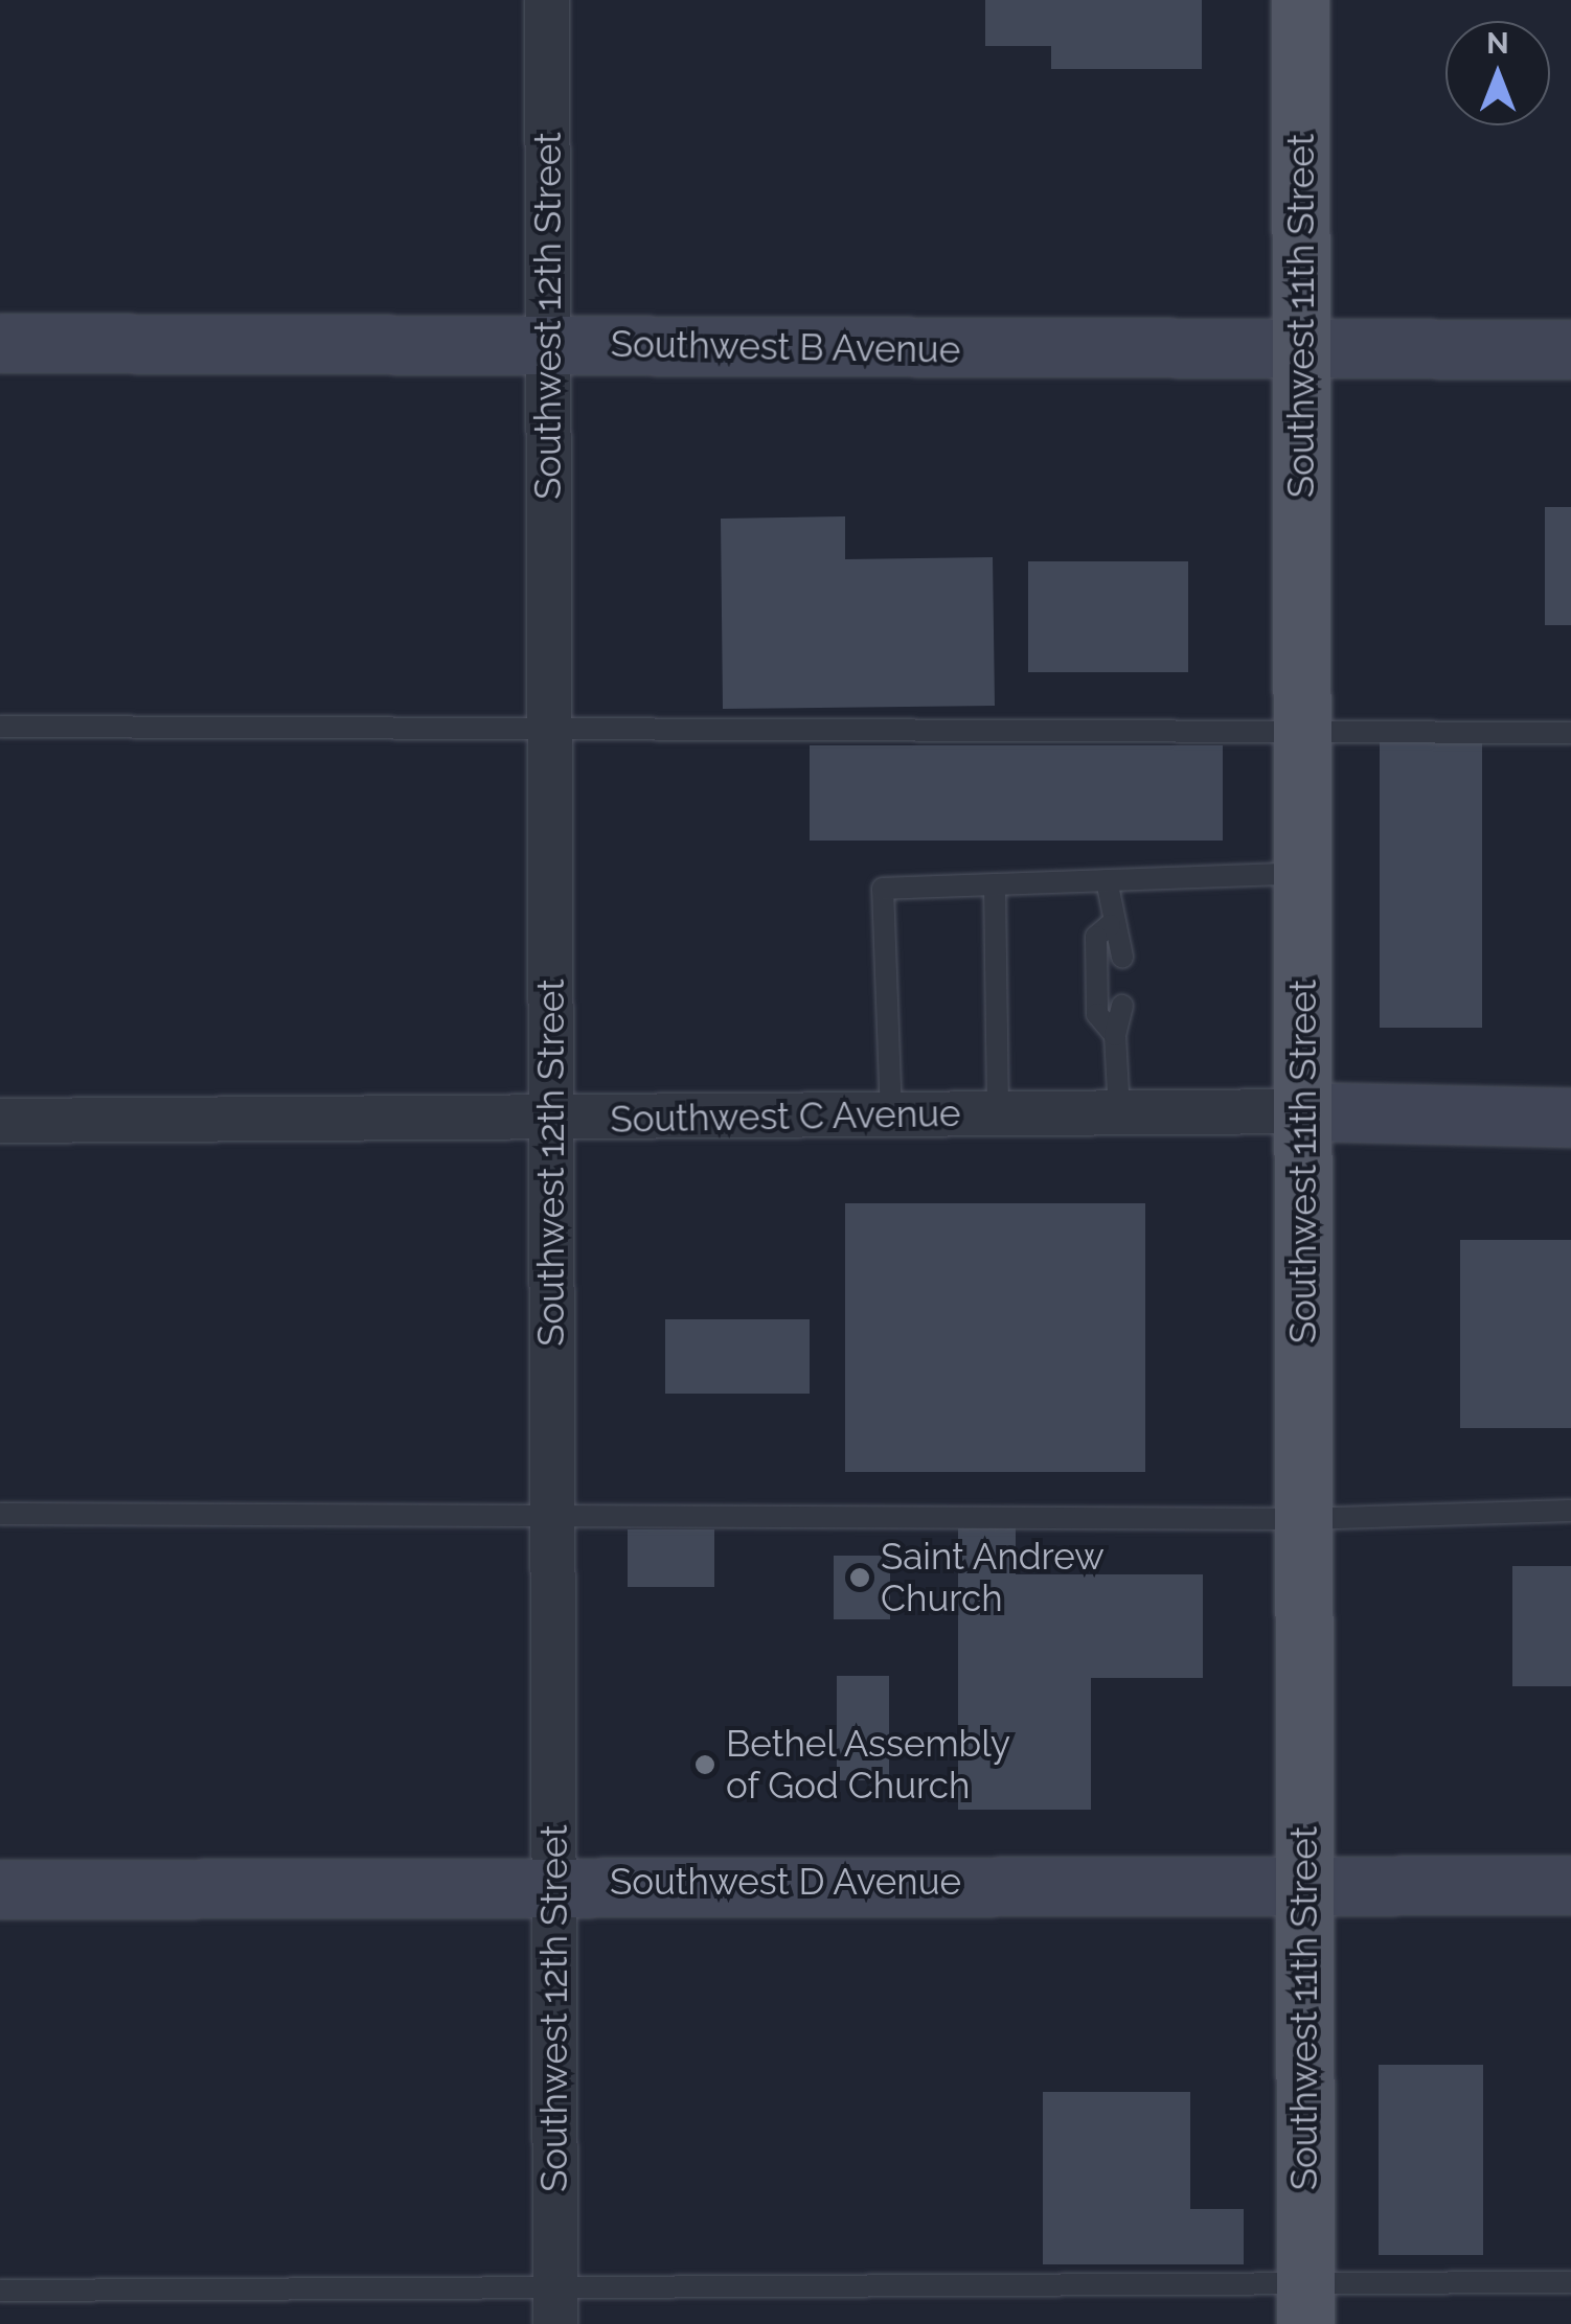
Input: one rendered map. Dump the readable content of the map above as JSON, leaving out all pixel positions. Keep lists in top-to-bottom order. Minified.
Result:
{"streets":{"main road":["Southwest 11th Street"],"street":["Southwest 12th Street","Southwest B Avenue","Southwest C Avenue","Southwest D Avenue"]},"crossings":[["Southwest 12th Street","Southwest B Avenue"],["Southwest 12th Street","Southwest C Avenue"],["Southwest 12th Street","Southwest D Avenue"],["Southwest 11th Street","Southwest B Avenue"],["Southwest 11th Street","Southwest C Avenue"],["Southwest 11th Street","Southwest D Avenue"]],"places":["Saint Andrew Church","Bethel Assembly of God Church"],"north":"top"}
